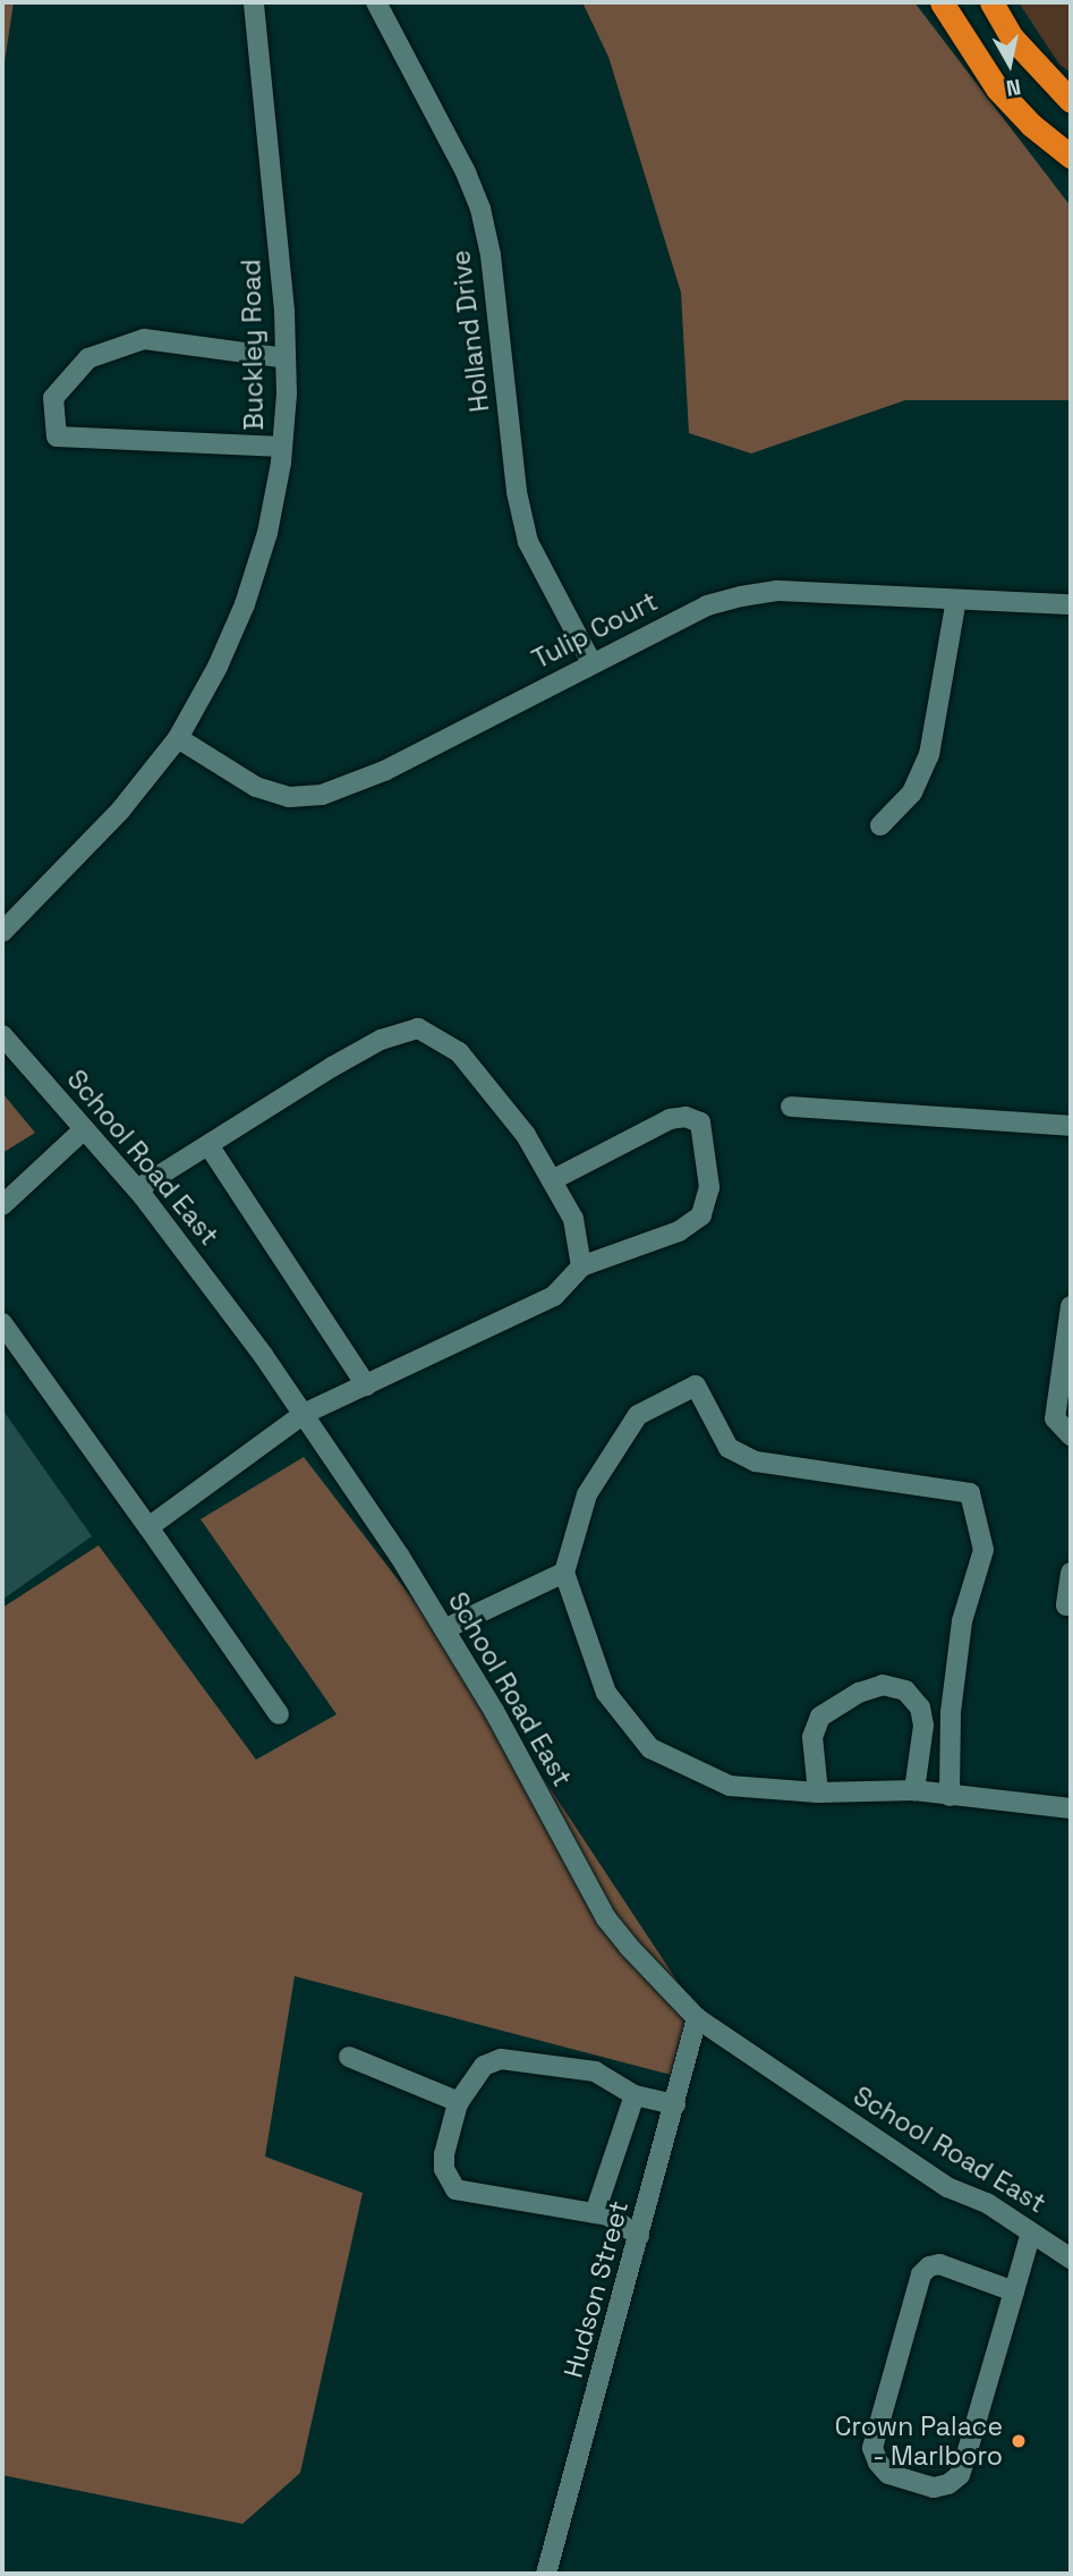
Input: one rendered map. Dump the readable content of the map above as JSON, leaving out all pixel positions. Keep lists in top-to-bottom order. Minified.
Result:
{"streets":{"street":["Holland Drive","Buckley Road","Tulip Court","School Road East","Hudson Street"]},"crossings":[["Holland Drive","Tulip Court"],["Buckley Road","Tulip Court"],["School Road East","Hudson Street"]],"places":["Crown Palace - Marlboro"],"north":"bottom"}
